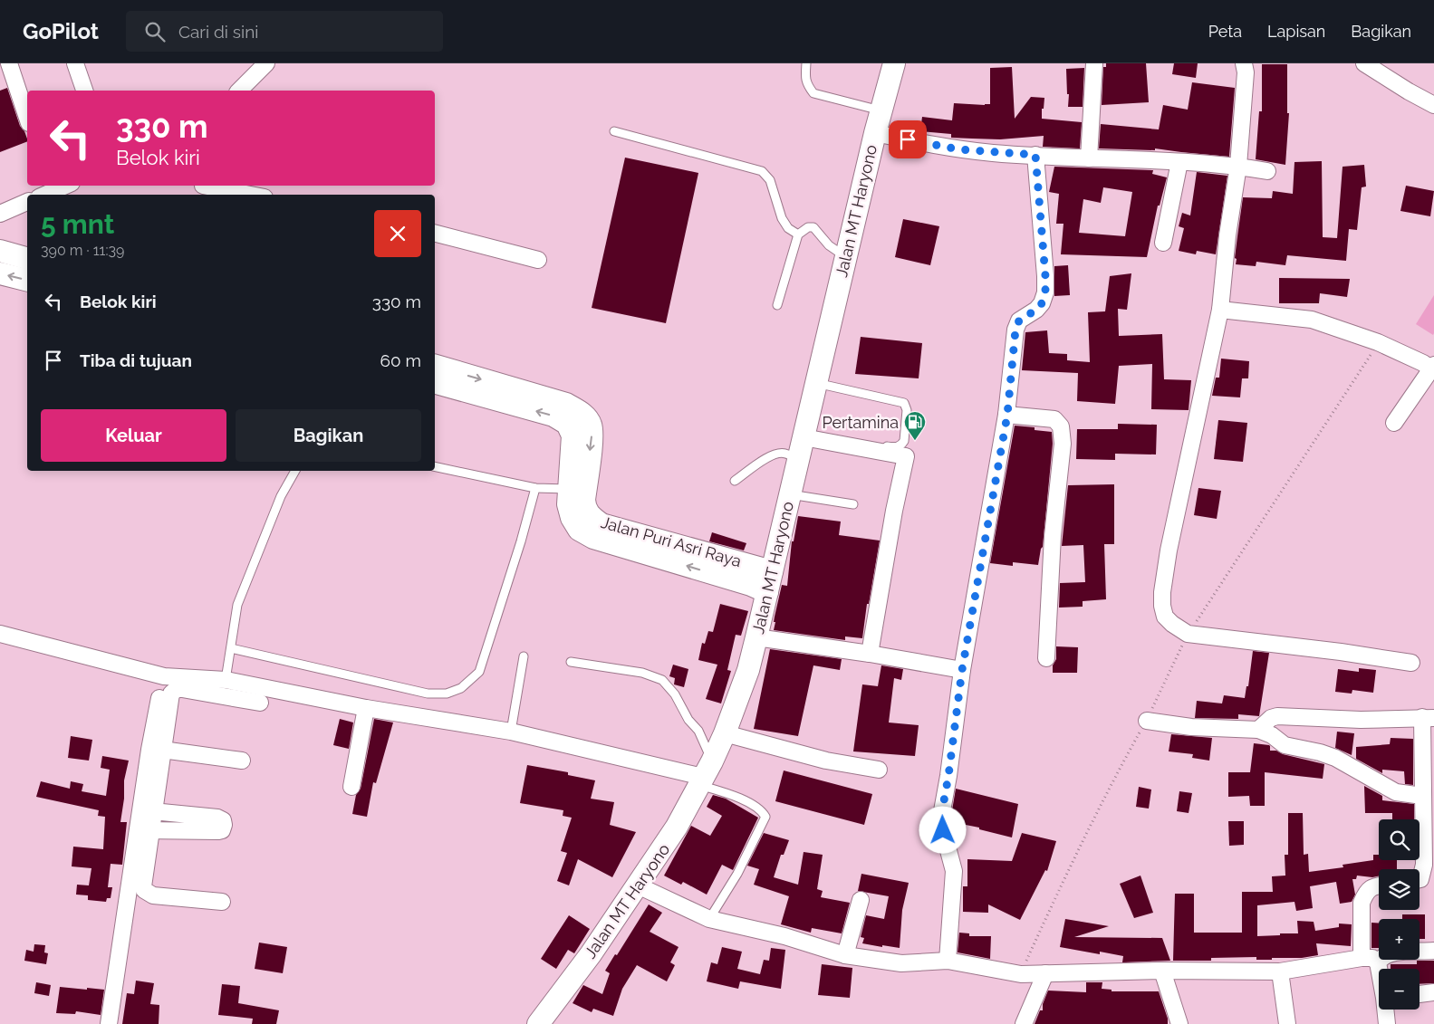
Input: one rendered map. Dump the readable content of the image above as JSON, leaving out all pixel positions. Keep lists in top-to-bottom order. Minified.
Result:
{"streets":{"main road":["Jalan MT Haryono","Jalan Puri Asri Raya"]},"crossings":[["Jalan MT Haryono","Jalan Puri Asri Raya"]],"places":{"fuel station":["Pertamina"]},"page":{"header":"GoPilot","search":"Cari di sini","nav":["Peta","Lapisan","Bagikan"],"turn":["330 m","Belok kiri"],"heading":["5 mnt","390 m · 11:39"],"list":[{"name":"Belok kiri","value":"330 m"},{"name":"Tiba di tujuan","value":"60 m"}],"buttons":["Keluar","Bagikan"],"map_buttons":["+","−"]}}
